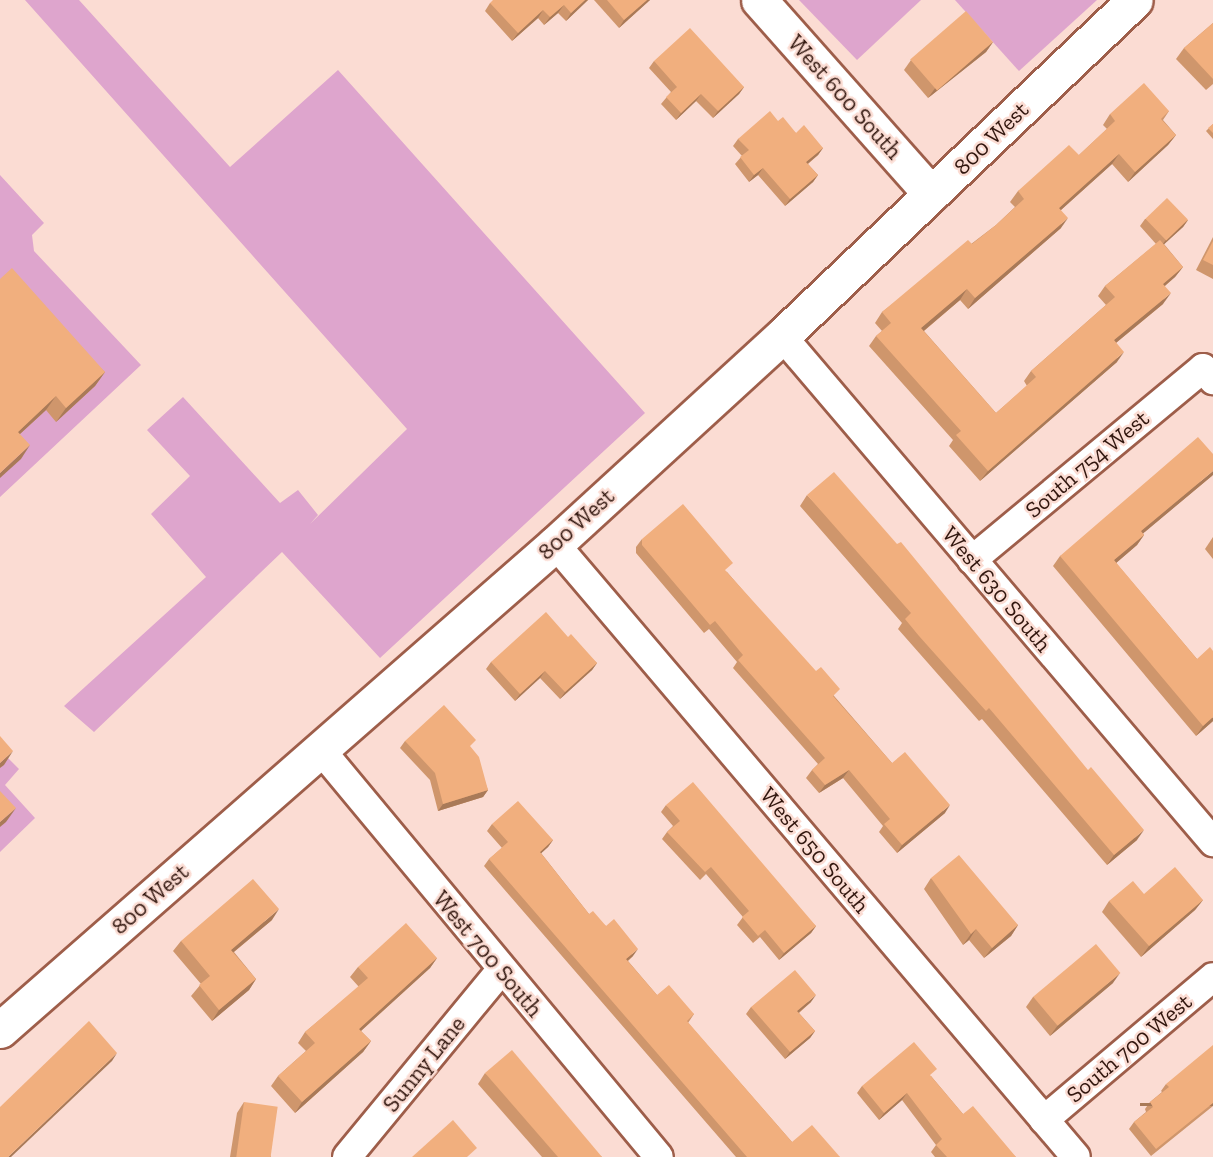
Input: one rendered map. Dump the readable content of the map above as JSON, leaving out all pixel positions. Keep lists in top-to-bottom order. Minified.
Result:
{"streets":{"street":["West 600 South","800 West","South 754 West","West 630 South","West 650 South","West 700 South","South 700 West","Sunny Lane"]},"crossings":[["West 600 South","800 West"],["800 West","West 630 South"],["800 West","West 650 South"],["800 West","West 700 South"],["South 754 West","West 630 South"],["West 650 South","South 700 West"],["West 700 South","Sunny Lane"]]}
